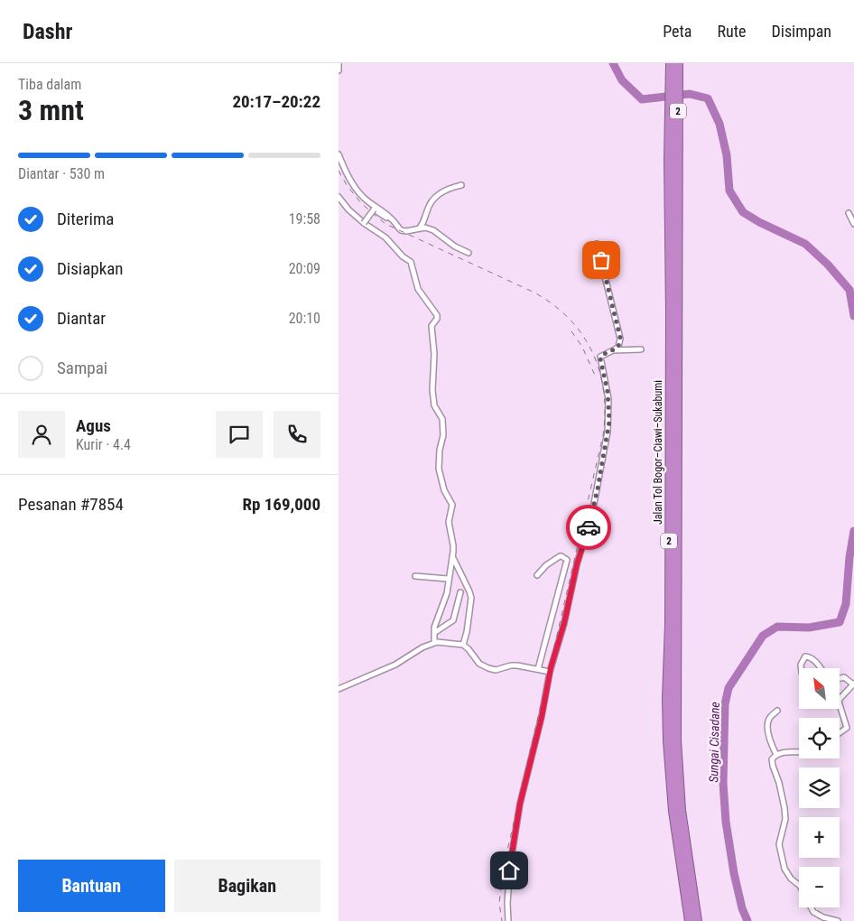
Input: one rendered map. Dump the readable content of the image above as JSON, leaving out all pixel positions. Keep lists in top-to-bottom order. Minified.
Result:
{"streets":{"highway":["2","Jalan Tol Bogor–Ciawi–Sukabumi"]},"water":["Sungai Cisadane"],"north":"top left","page":{"header":"Dashr","nav":["Peta","Rute","Disimpan"],"heading":["3 mnt","Tiba dalam","20:17–20:22"],"panel":["Agus","Kurir · 4.4","Pesanan #7854","Rp 169,000"],"bar":"Diantar · 530 m","list":[["Diterima","19:58"],["Disiapkan","20:09"],["Diantar","20:10"],"Sampai"],"map_buttons":["+","−"],"buttons":["Bantuan","Bagikan"]}}
